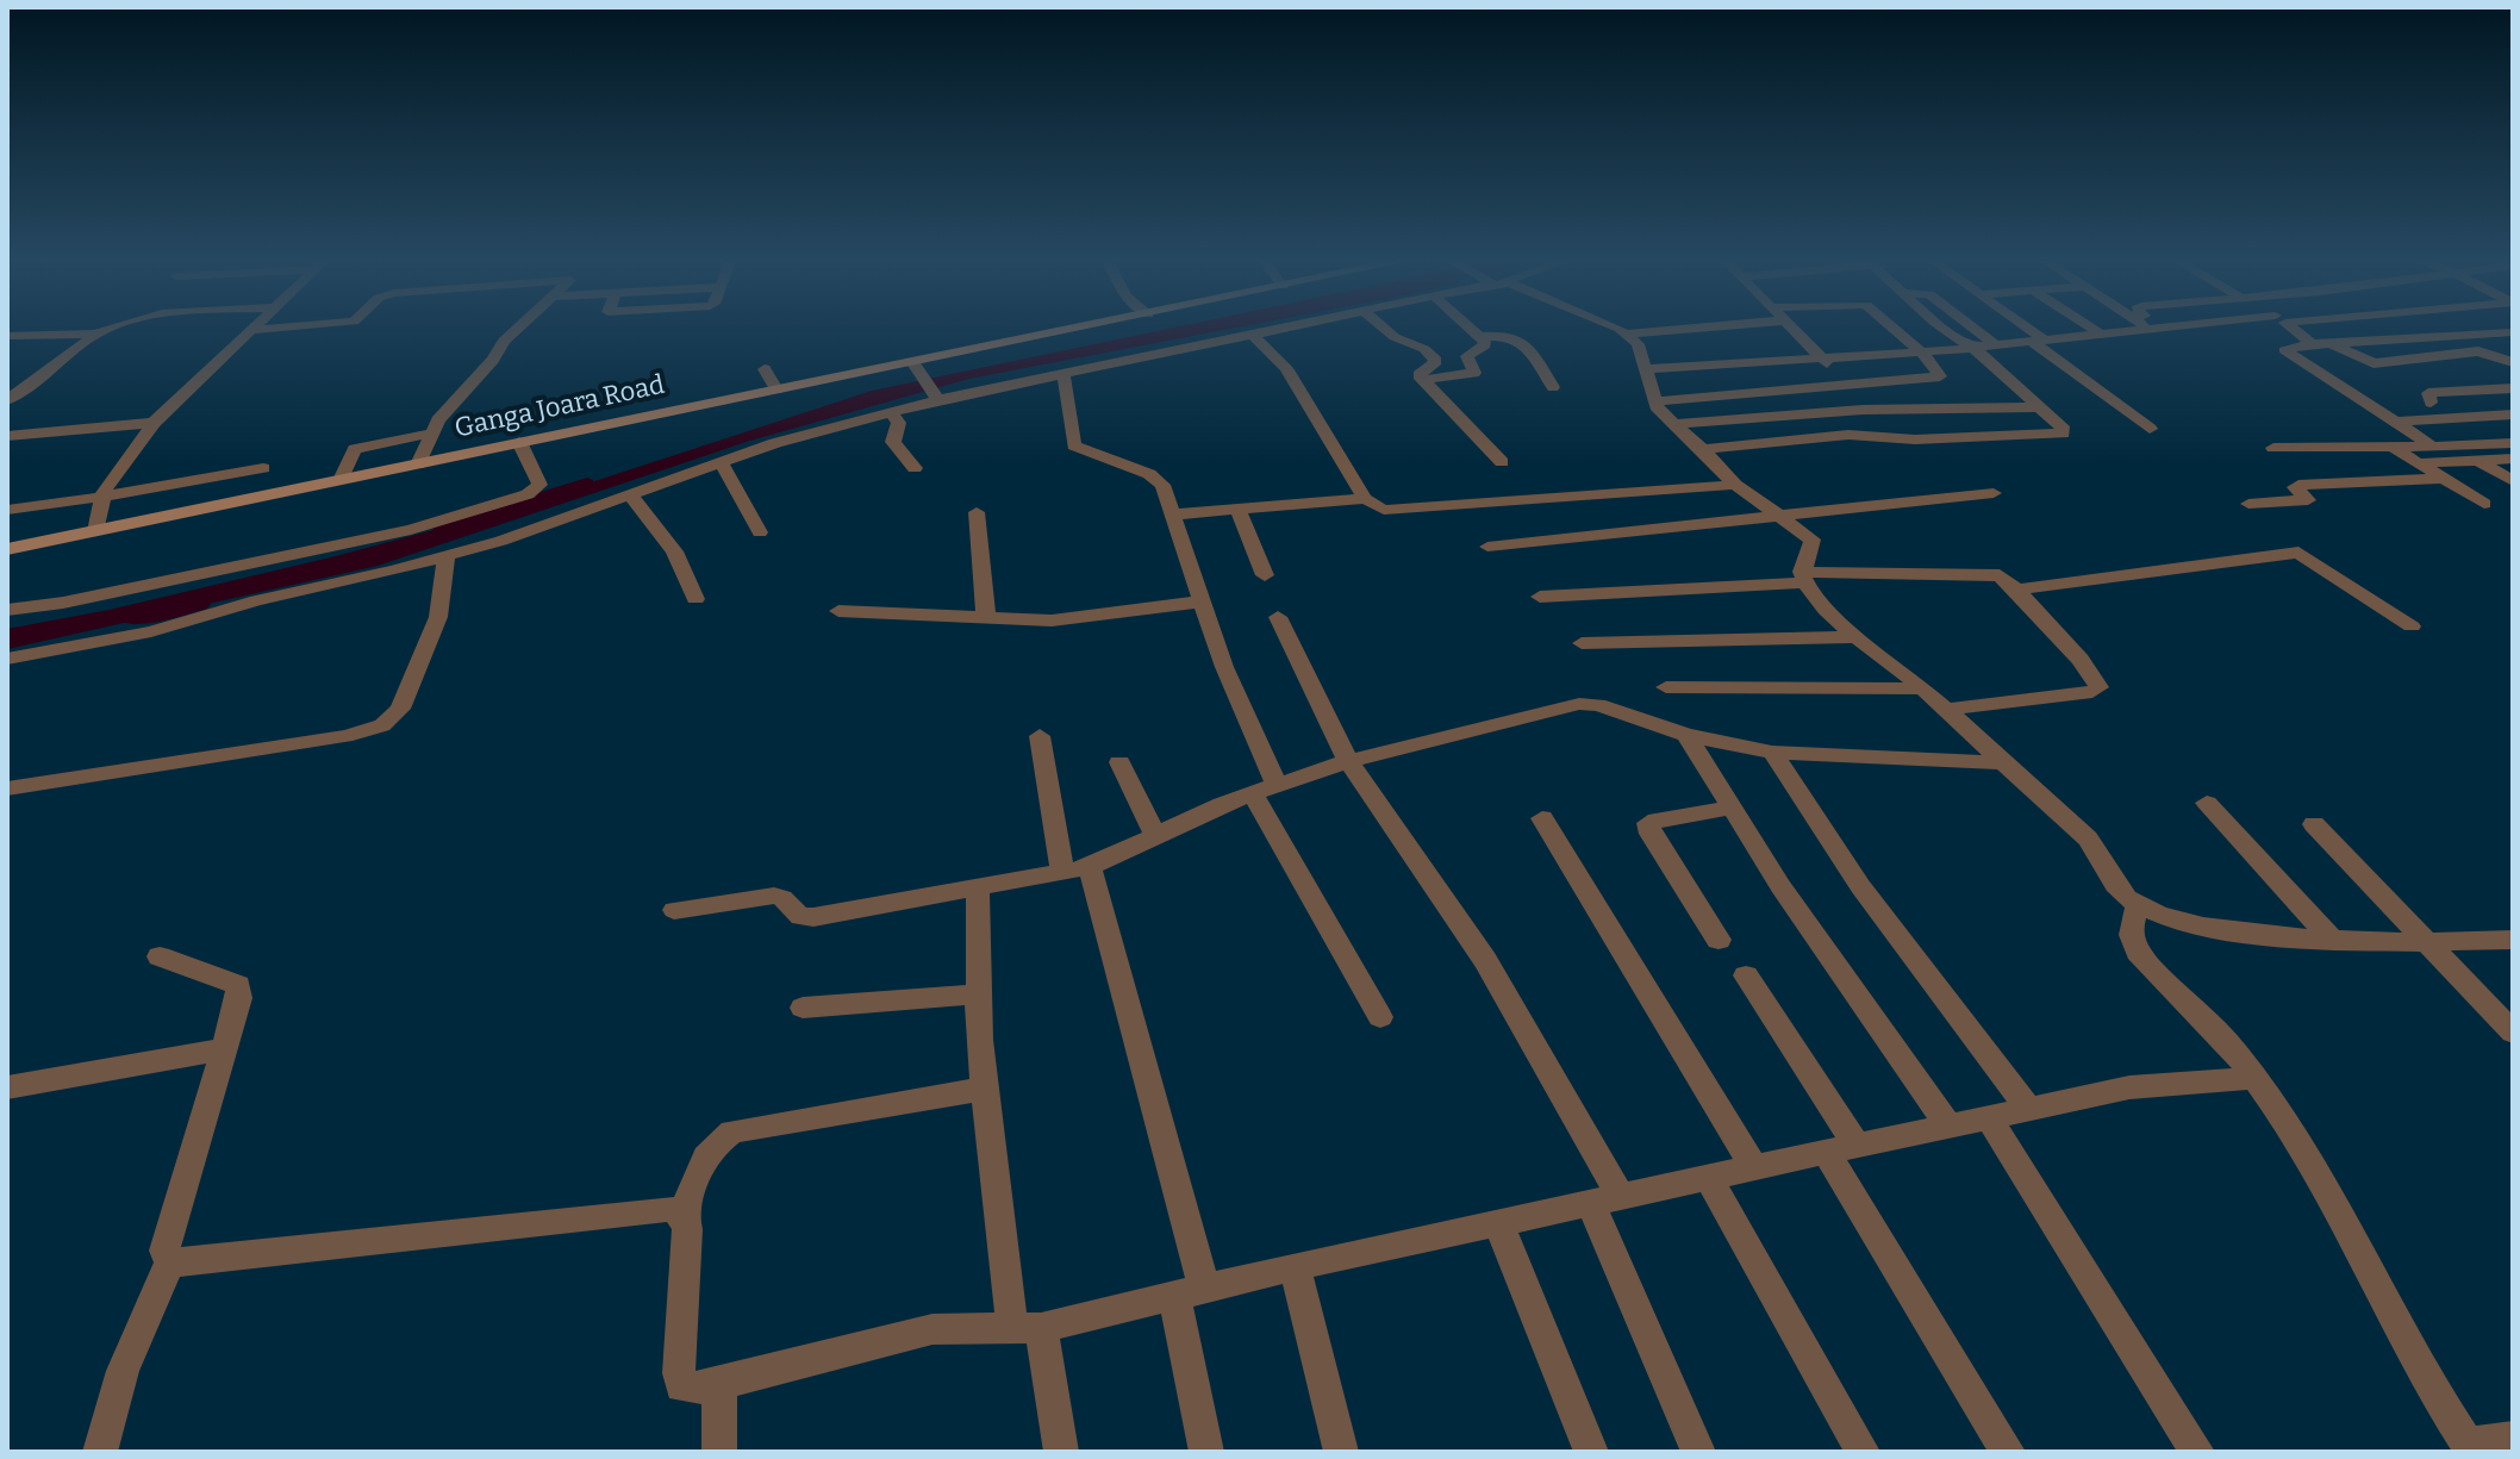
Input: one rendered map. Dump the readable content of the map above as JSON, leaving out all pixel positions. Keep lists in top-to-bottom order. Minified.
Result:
{"streets":{"main road":["Ganga Joara Road"]}}
